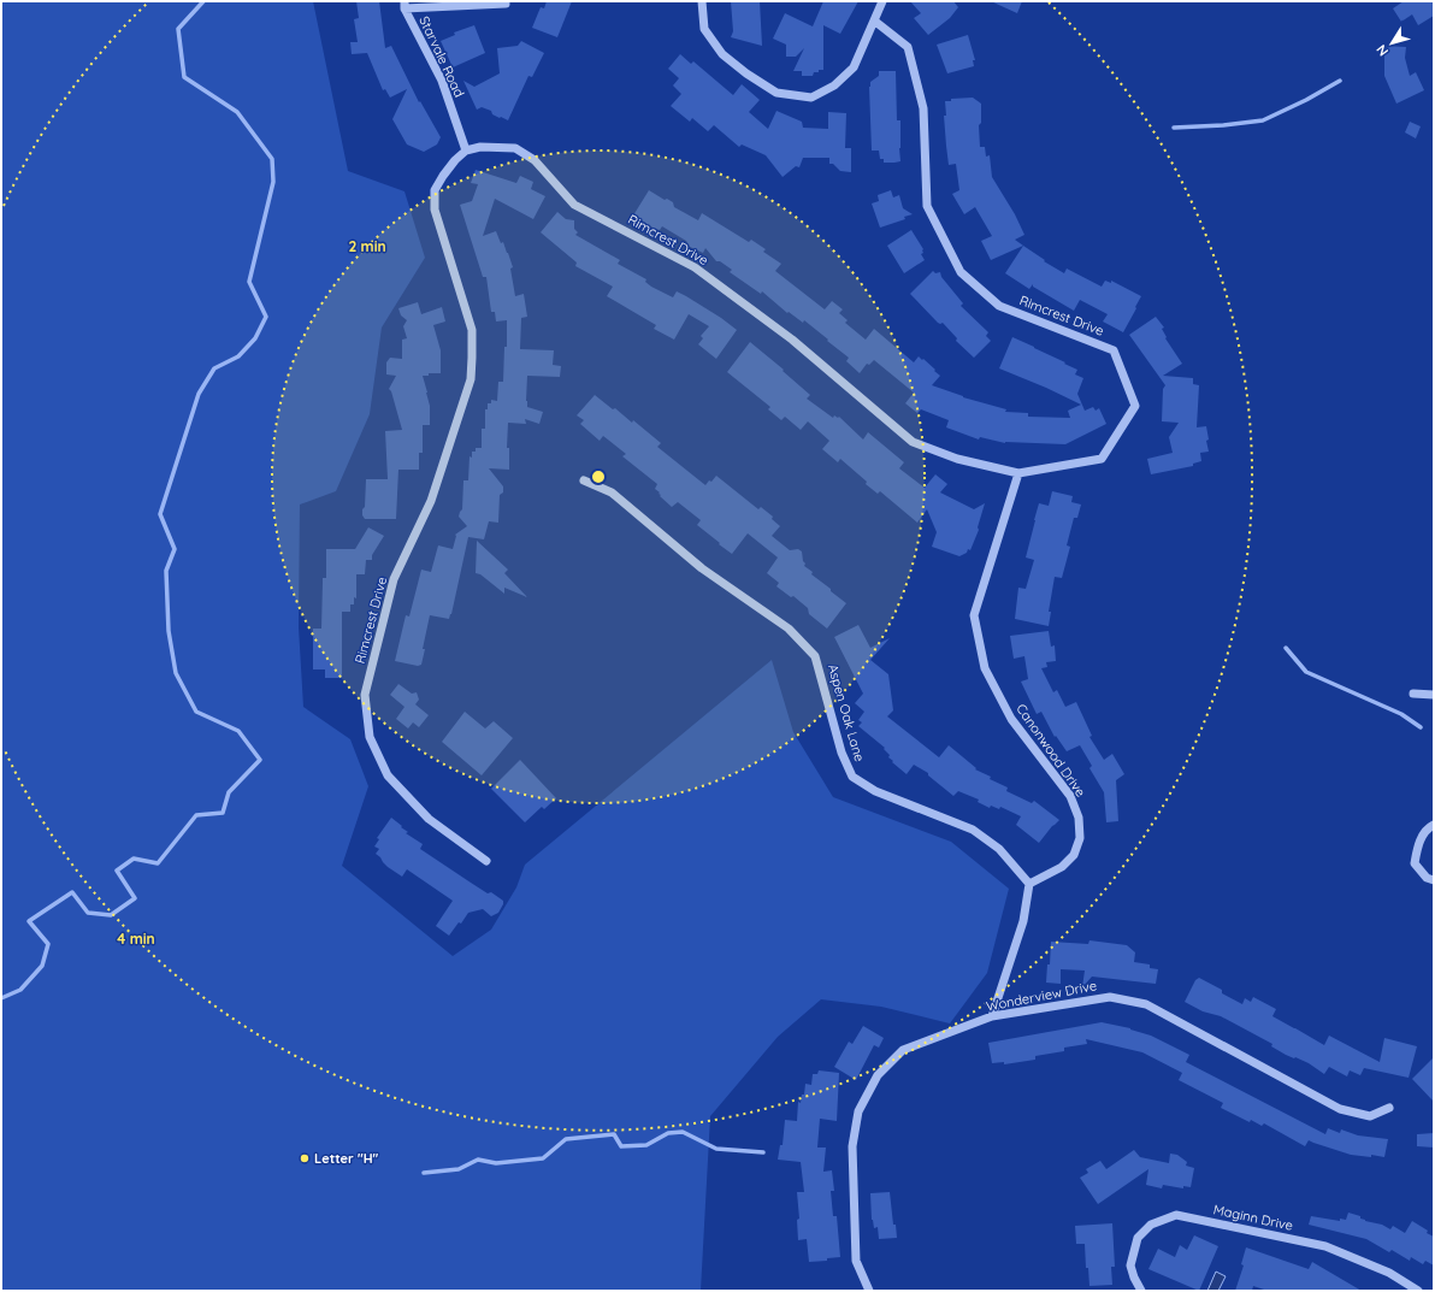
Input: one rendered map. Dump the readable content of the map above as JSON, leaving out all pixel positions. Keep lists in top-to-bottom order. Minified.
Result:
{"streets":{"street":["Starvale Road","Rimcrest Drive","Aspen Oak Lane","Canonwood Drive","Wonderview Drive","Maginn Drive"]},"crossings":[["Starvale Road","Rimcrest Drive"],["Rimcrest Drive","Canonwood Drive"],["Aspen Oak Lane","Canonwood Drive"]],"places":["Letter \"H\""],"north":"bottom left","rings":["2 min","4 min"]}
